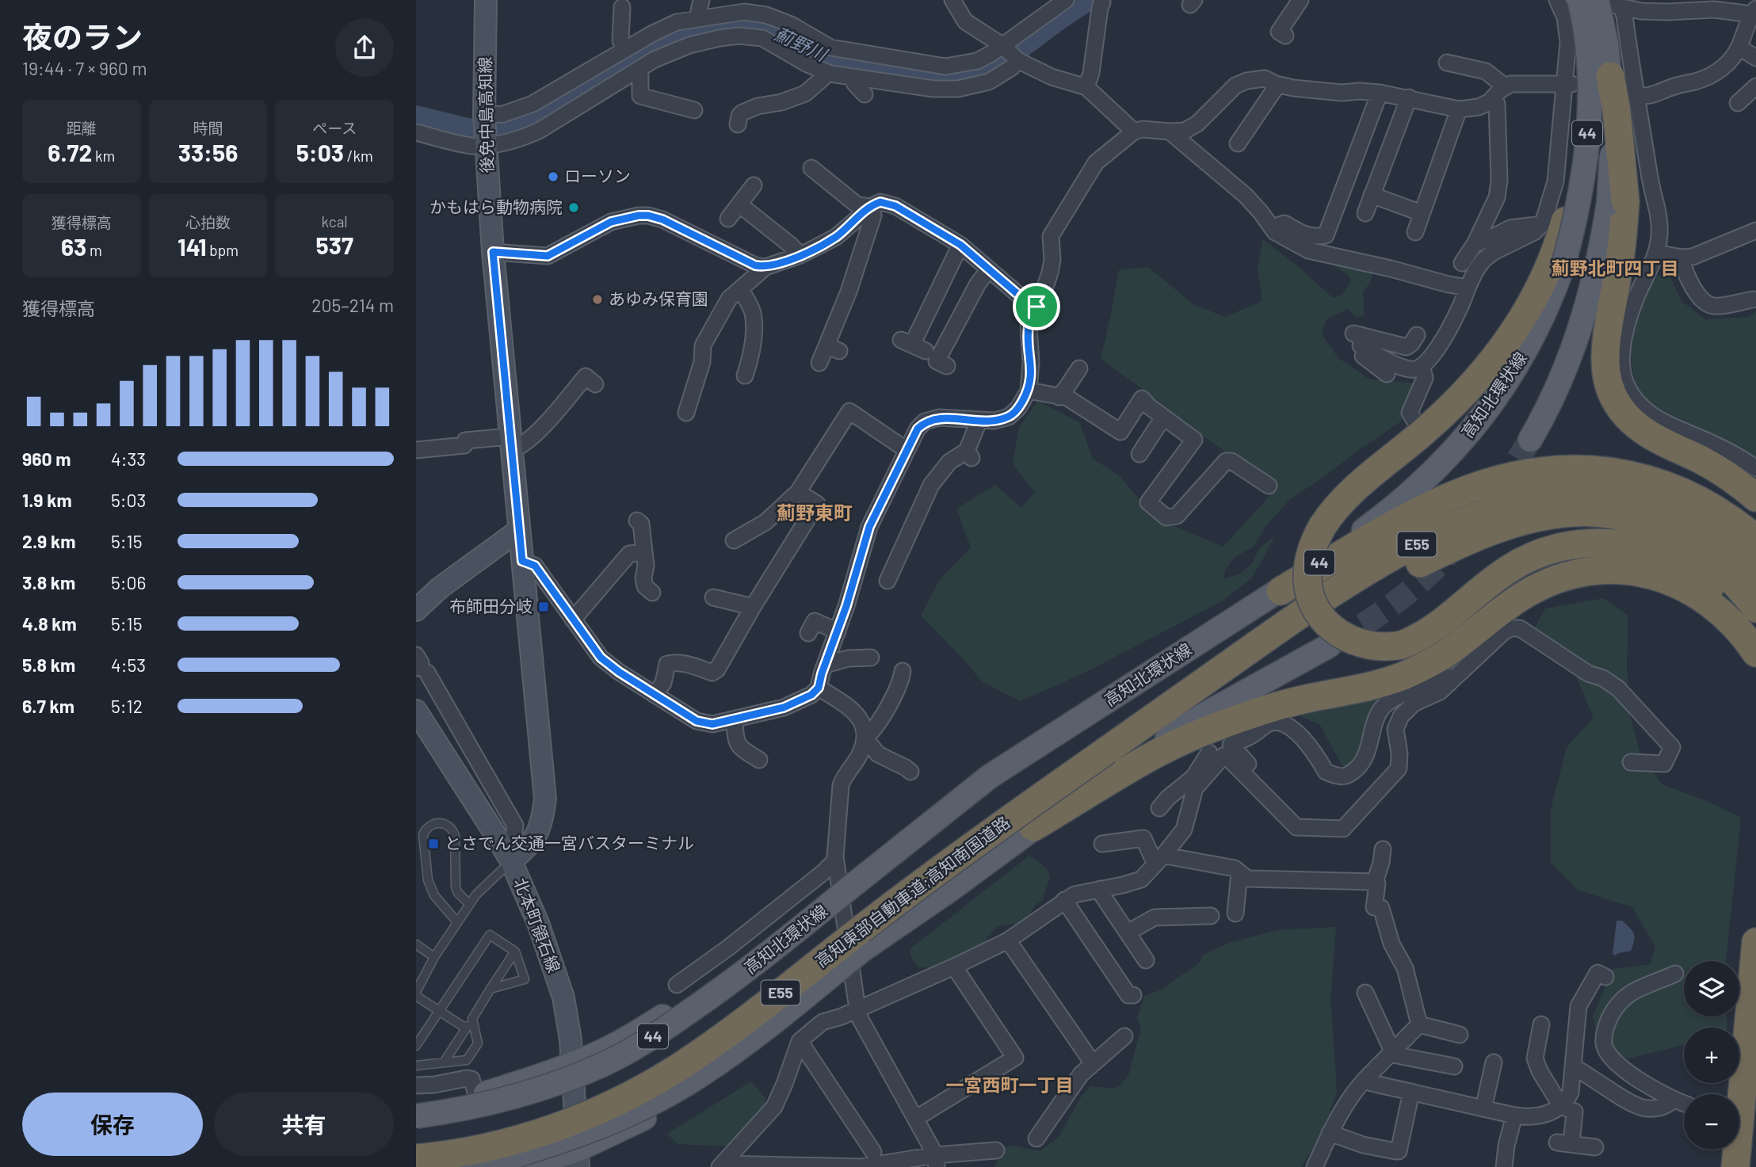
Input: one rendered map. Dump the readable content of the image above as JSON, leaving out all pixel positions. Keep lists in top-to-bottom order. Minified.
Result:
{"streets":{"highway":["E55","高知東部自動車道;高知南国道路"],"main road":["後免中島高知線","44","高知北環状線","北本町領石線"]},"crossings":[["後免中島高知線","北本町領石線"],["E55","高知東部自動車道;高知南国道路"]],"districts":["薊野北町四丁目","薊野東町","一宮西町一丁目"],"water":["薊野川"],"places":{"other":["ローソン","かもはら動物病院","あゆみ保育園"],"transit":["布師田分岐","とさでん交通一宮バスターミナル"]},"page":{"heading":["夜のラン","19:44 · 7 × 960 m"],"stats":[["距離","6.72 km"],["時間","33:56"],["ペース","5:03 /km"],["獲得標高","63 m"],["心拍数","141 bpm"],["kcal","537"]],"chart":["獲得標高","205–214 m"],"list":[{"name":"960 m","note":"4:33"},{"name":"1.9 km","note":"5:03"},{"name":"2.9 km","note":"5:15"},{"name":"3.8 km","note":"5:06"},{"name":"4.8 km","note":"5:15"},{"name":"5.8 km","note":"4:53"},{"name":"6.7 km","note":"5:12"}],"map_buttons":["+","−"],"buttons":["保存","共有"]}}
